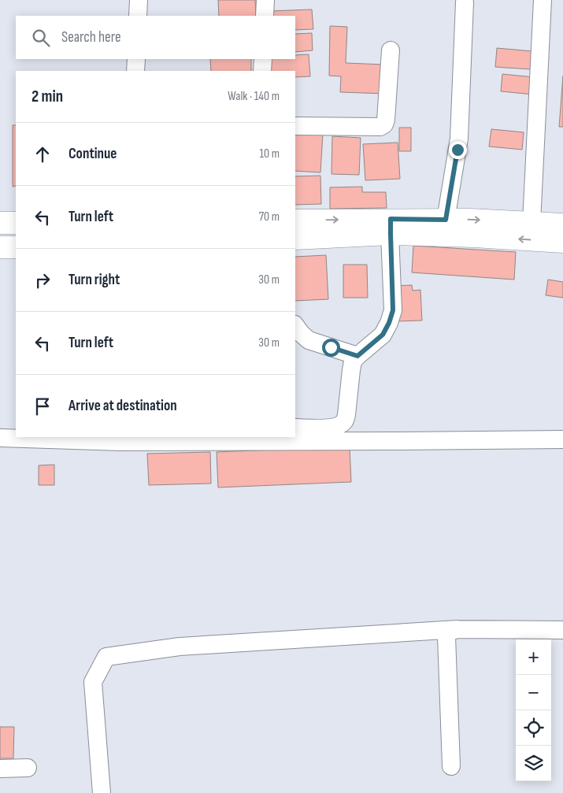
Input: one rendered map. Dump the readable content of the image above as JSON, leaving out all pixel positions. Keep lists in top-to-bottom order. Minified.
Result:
{"page":{"search":"Search here","heading":["2 min","Walk · 140 m"],"list":[["Continue","10 m"],["Turn left","70 m"],["Turn right","30 m"],["Turn left","30 m"],"Arrive at destination"],"map_buttons":["+","−"]}}
